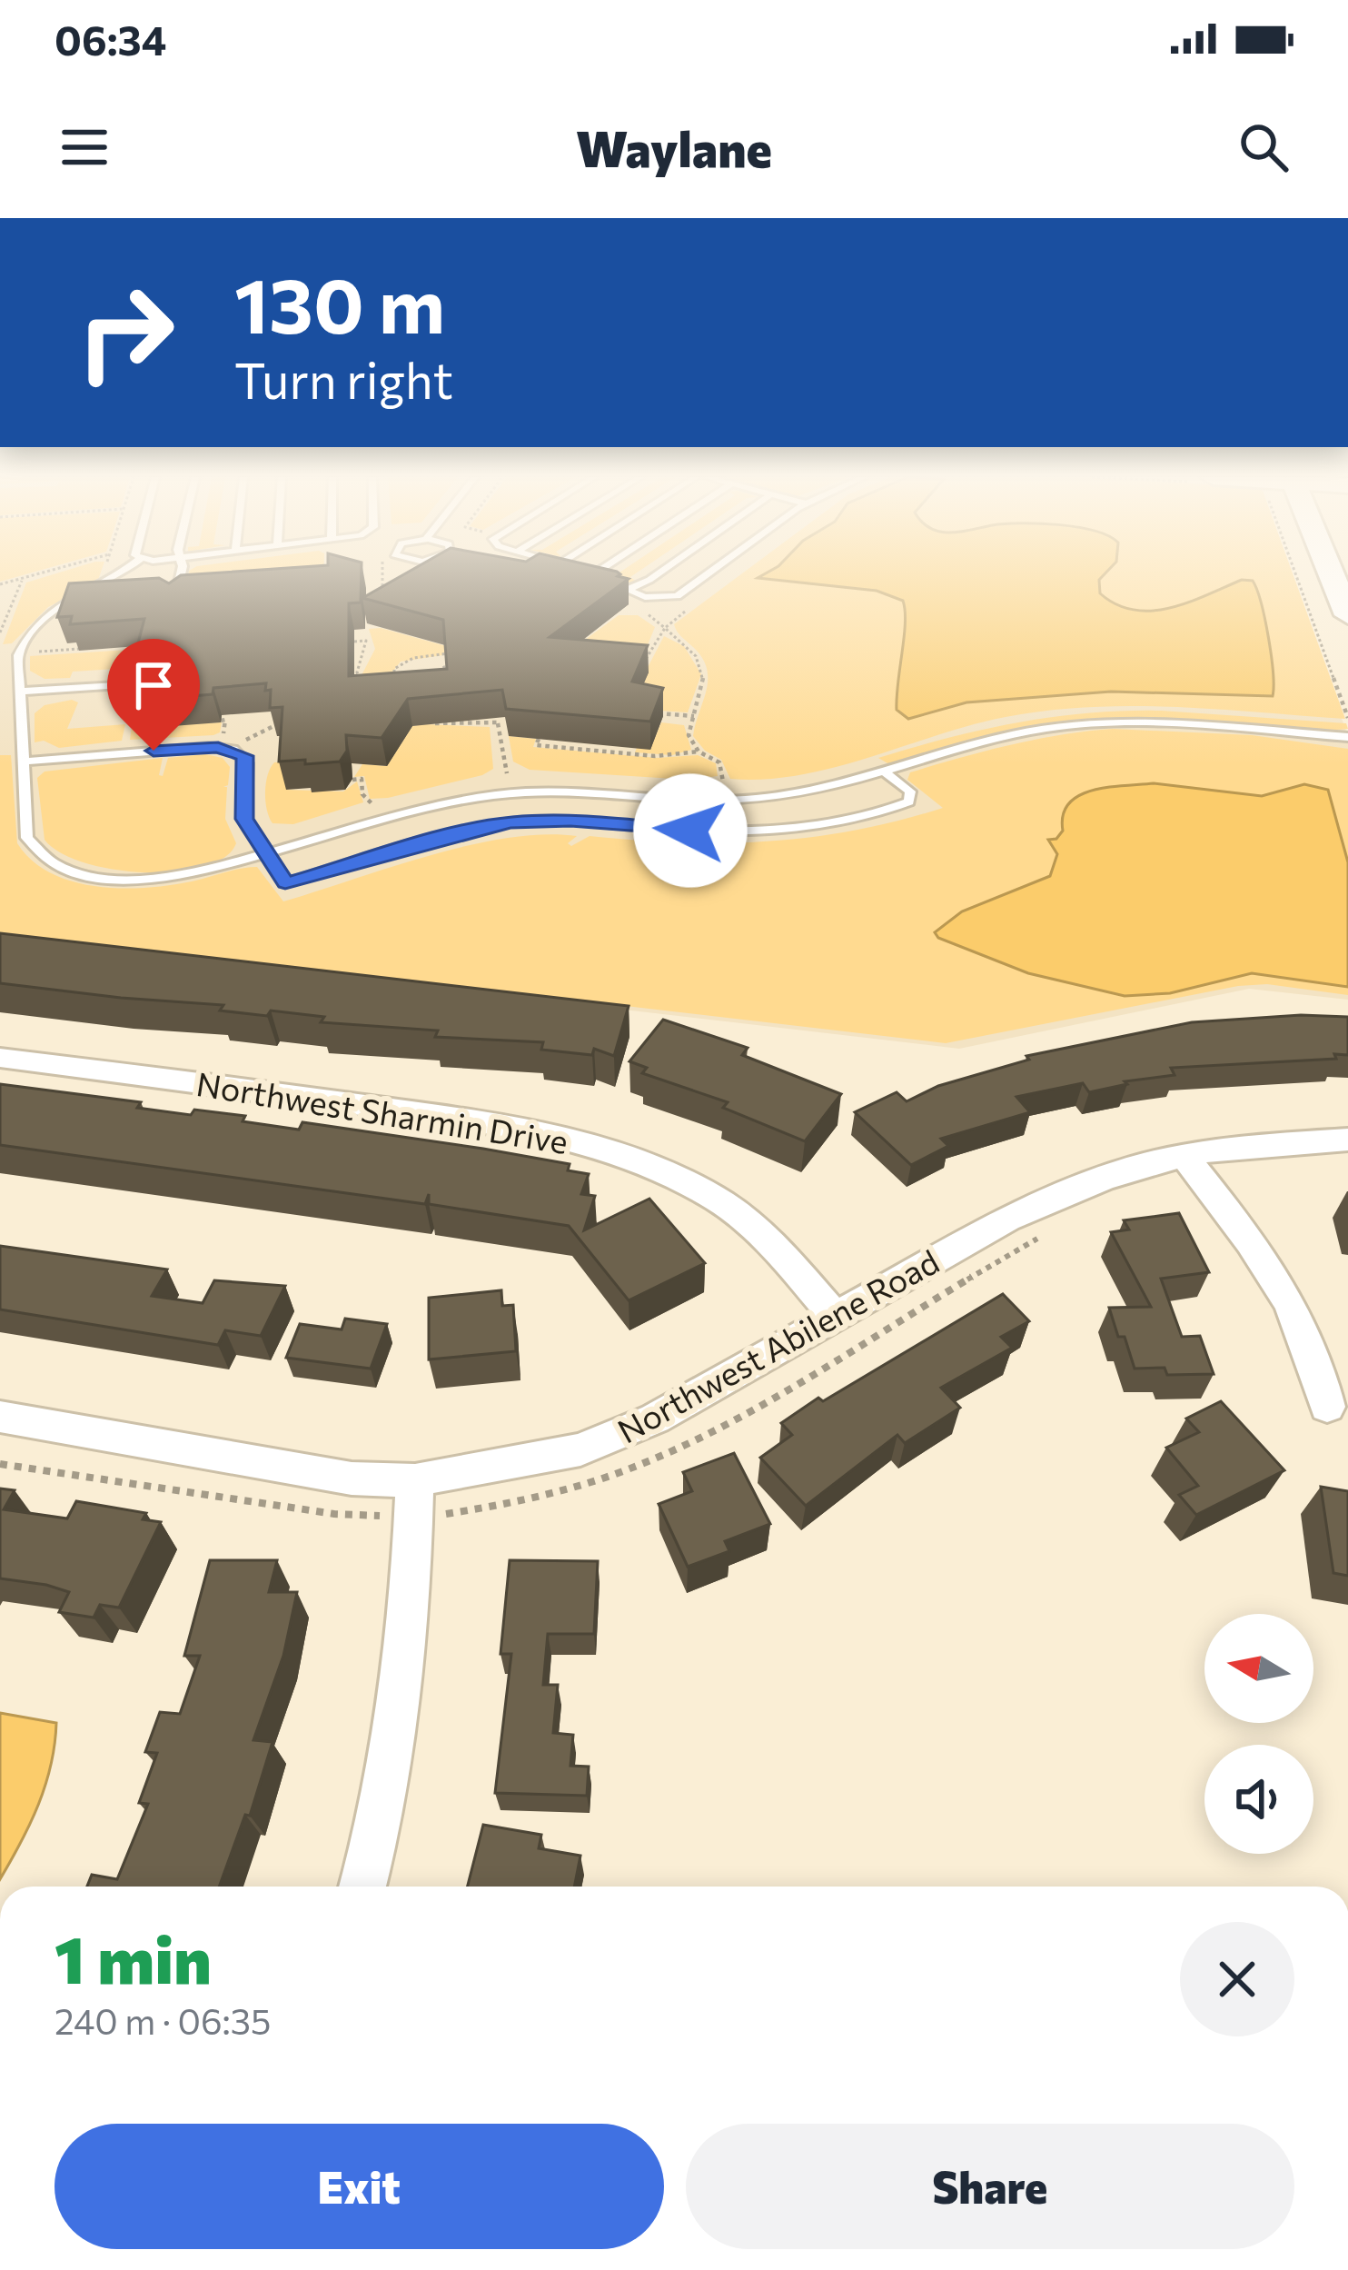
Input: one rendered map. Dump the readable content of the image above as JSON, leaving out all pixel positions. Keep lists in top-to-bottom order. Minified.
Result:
{"streets":{"street":["Northwest Sharmin Drive","Northwest Abilene Road"]},"crossings":[["Northwest Sharmin Drive","Northwest Abilene Road"]],"north":"left","page":{"status":"06:34","header":"Waylane","turn":["130 m","Turn right"],"heading":["1 min","240 m · 06:35"],"buttons":["Exit","Share"]}}
